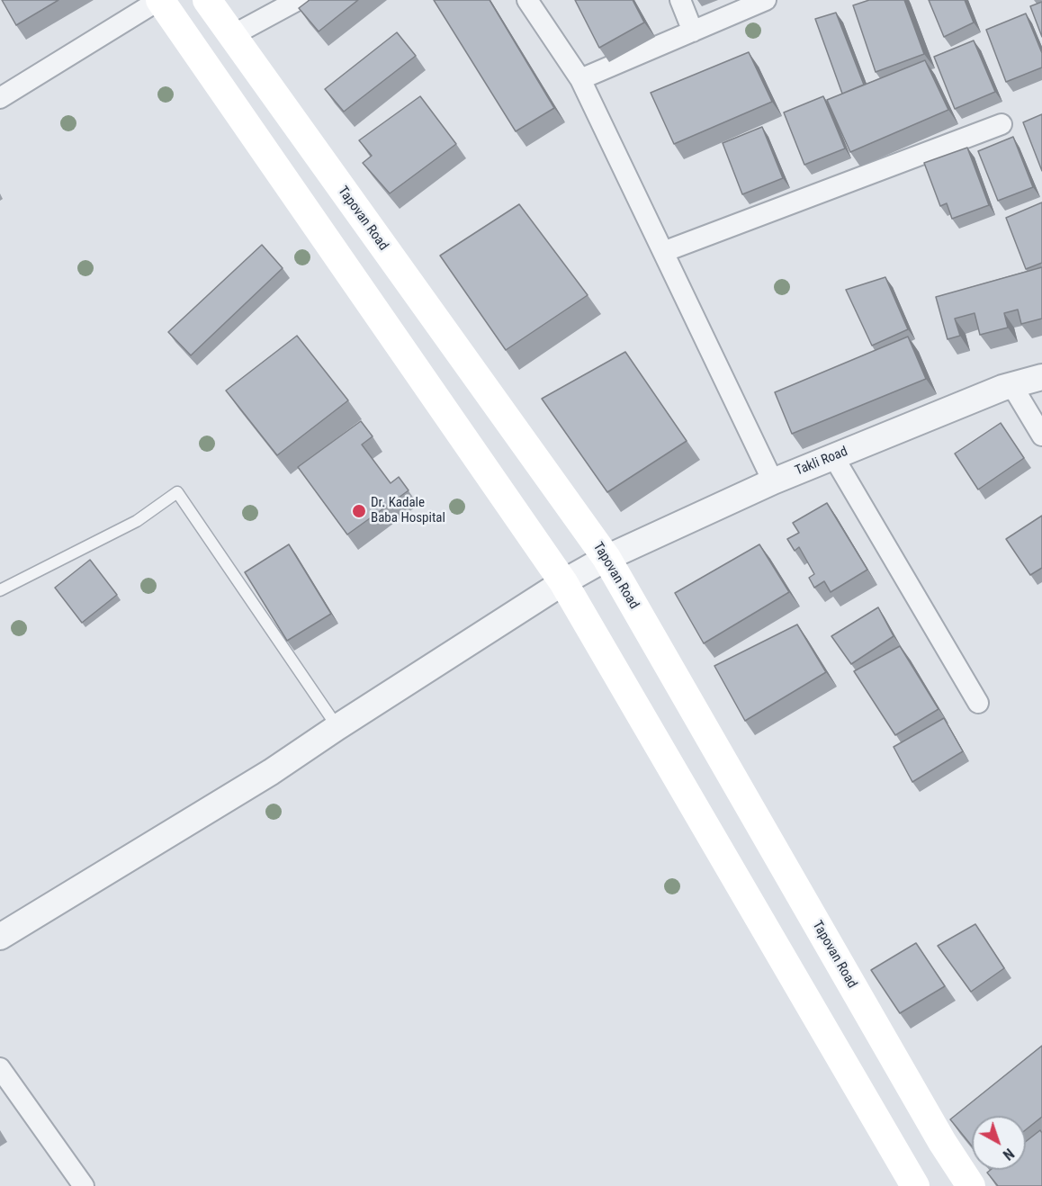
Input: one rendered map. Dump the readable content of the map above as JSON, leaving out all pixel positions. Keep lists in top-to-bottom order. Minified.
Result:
{"streets":{"main road":["Tapovan Road"],"street":["Takli Road"]},"crossings":[["Tapovan Road","Takli Road"]],"places":["Dr. Kadale Baba Hospital"],"north":"bottom right"}
